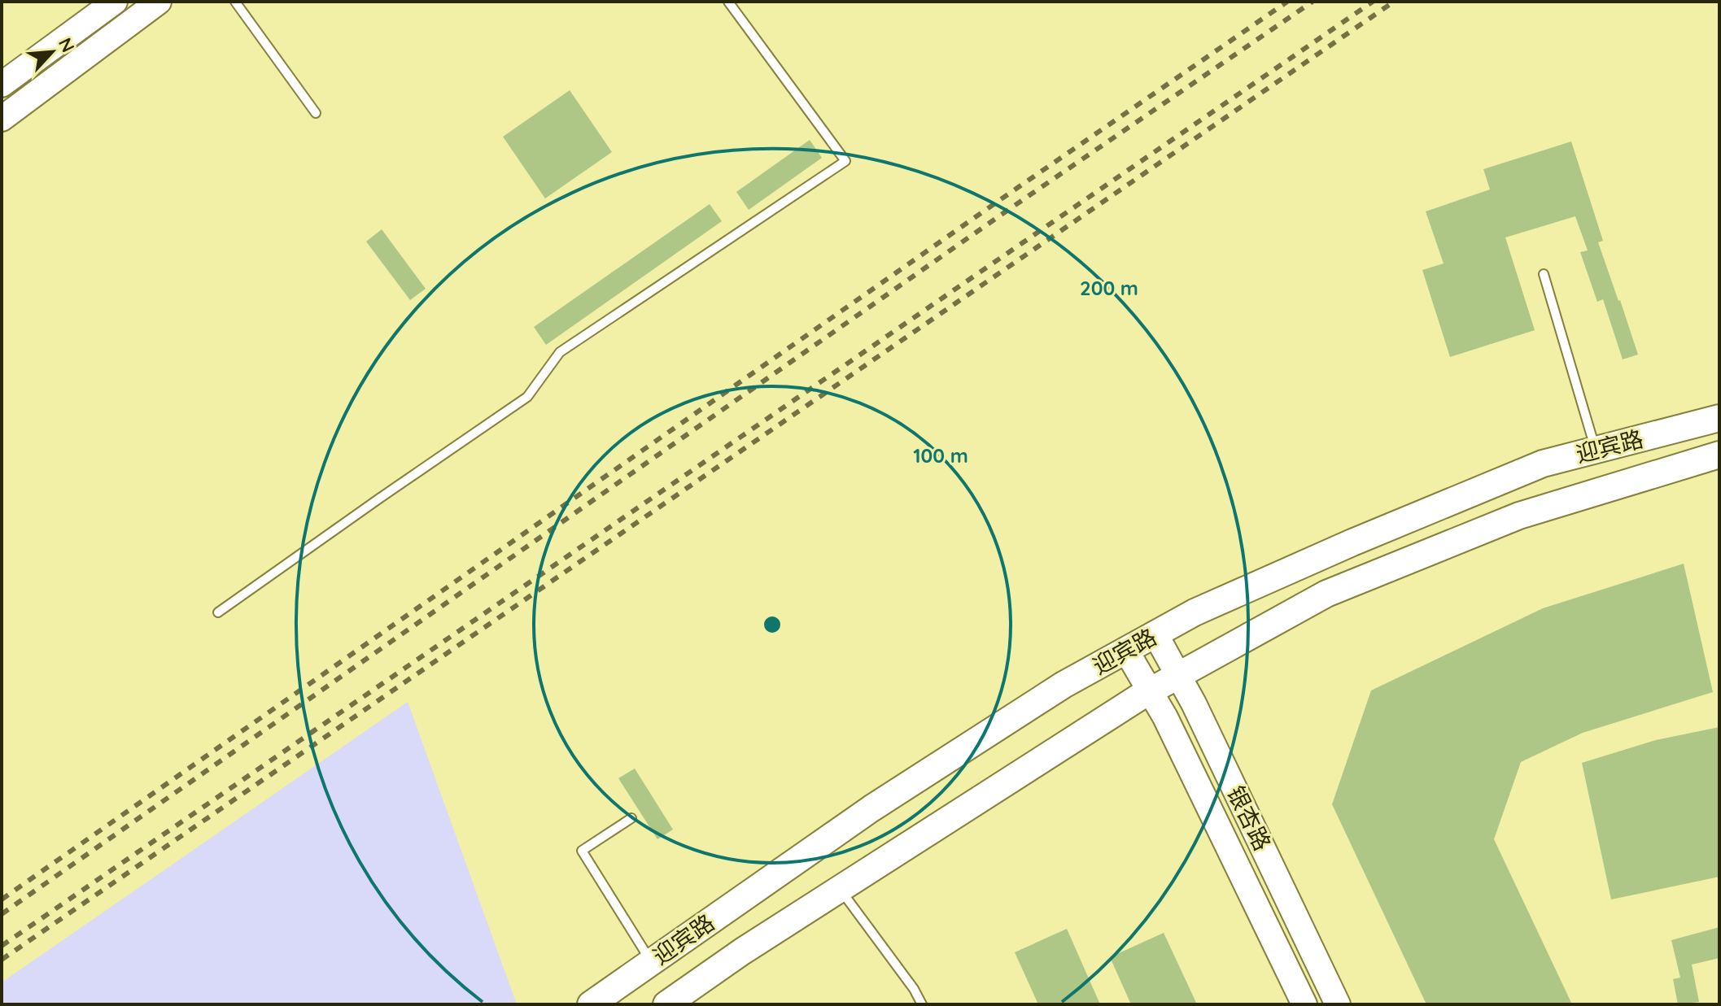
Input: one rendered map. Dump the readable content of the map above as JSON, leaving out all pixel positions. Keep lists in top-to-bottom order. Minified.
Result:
{"streets":{"main road":["迎宾路"],"street":["银杏路"]},"crossings":[["迎宾路","银杏路"]],"north":"top right","rings":["200 m","100 m"]}
